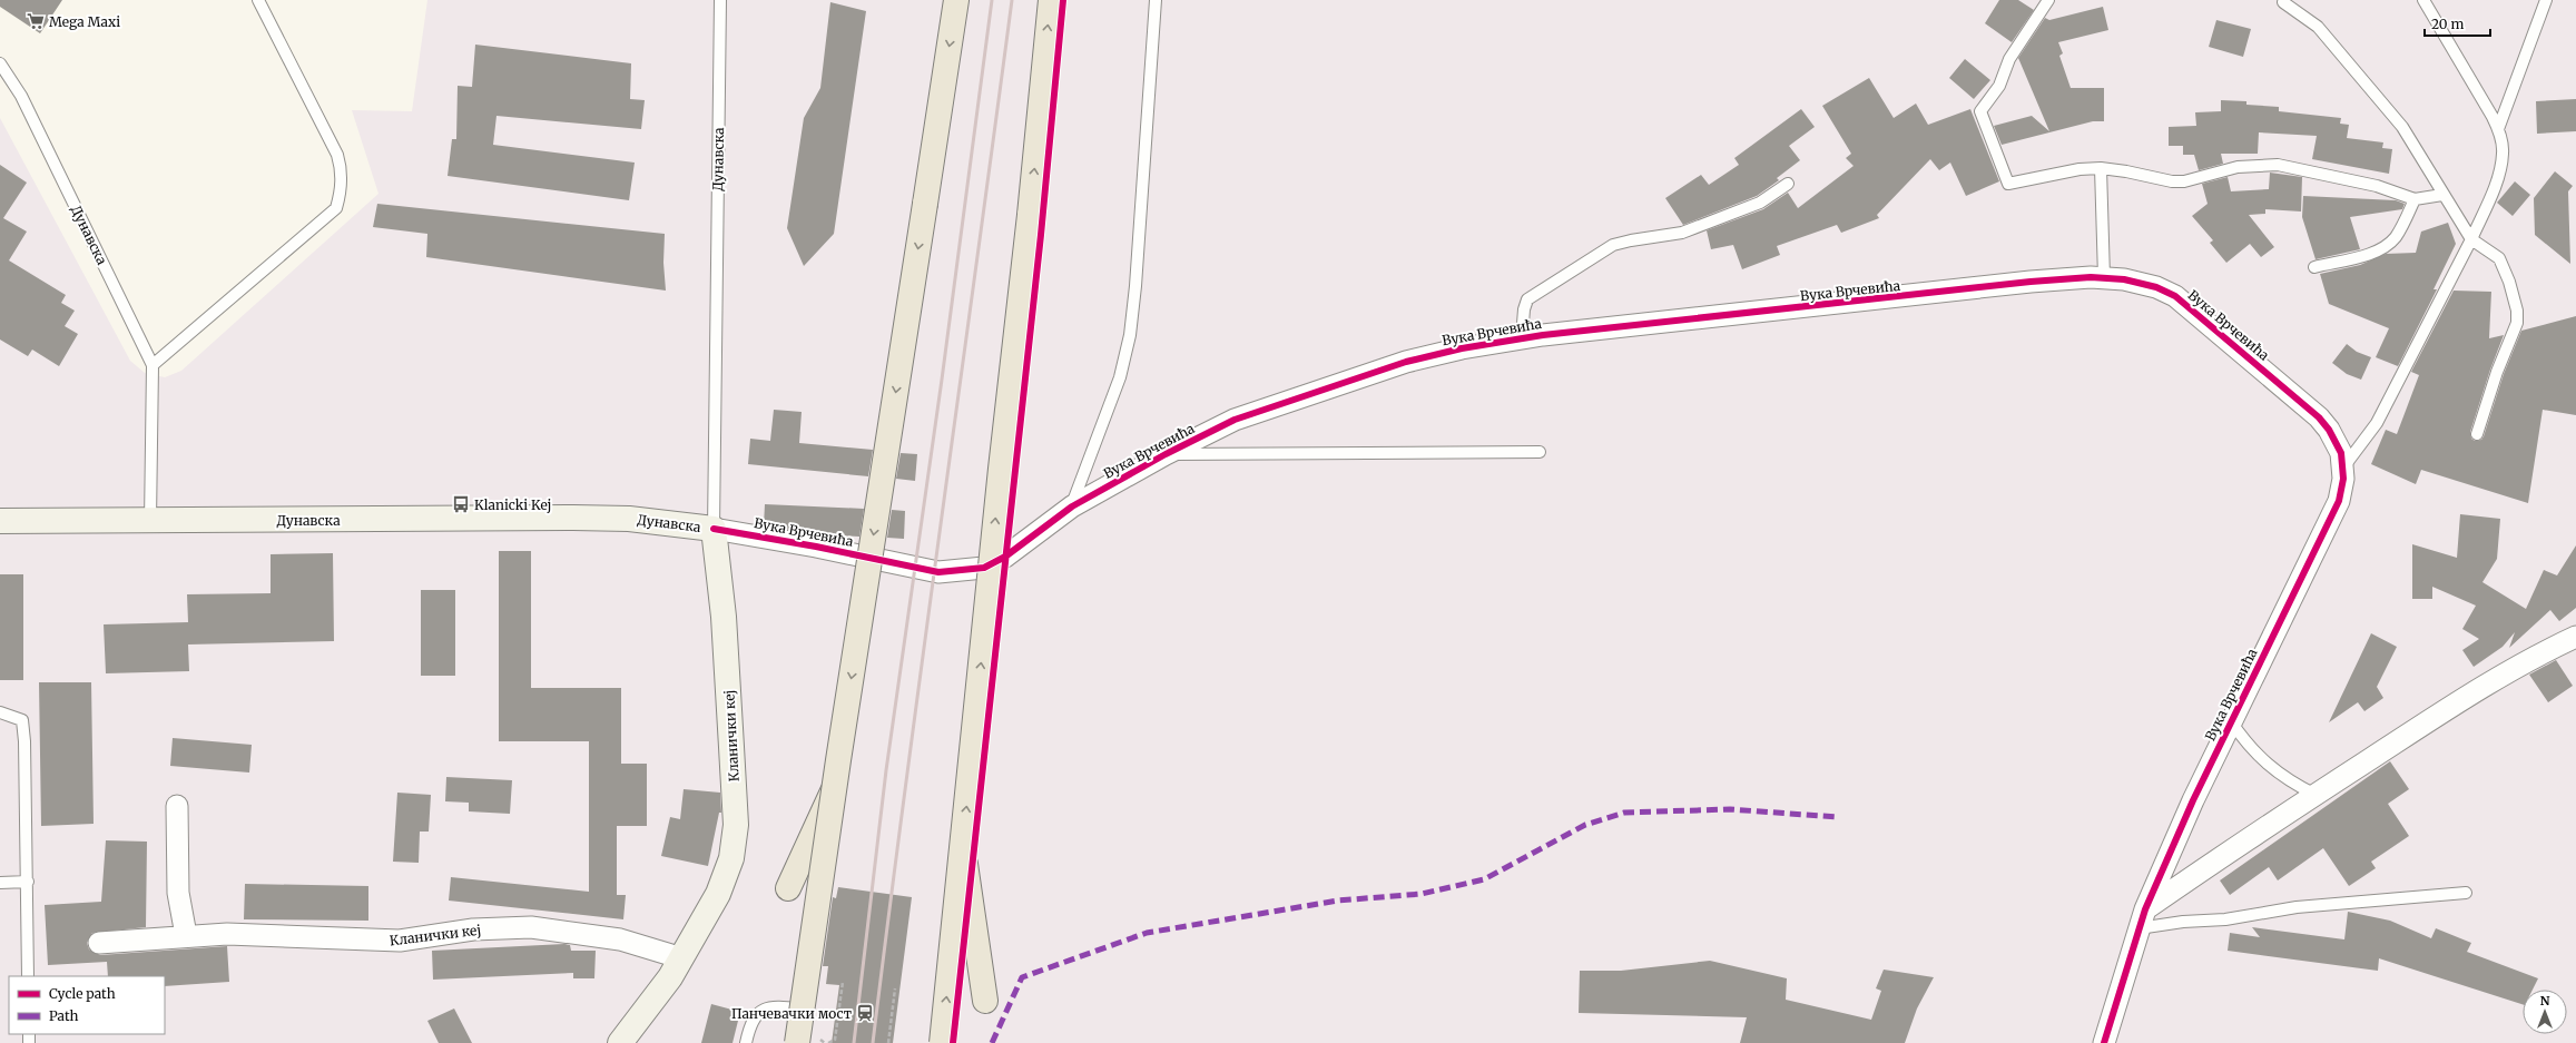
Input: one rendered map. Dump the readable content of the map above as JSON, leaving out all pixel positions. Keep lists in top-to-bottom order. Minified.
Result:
{"streets":{"main road":["Дунавска","Кланички кеј"],"street":["Вука Врчевића"]},"crossings":[["Дунавска","Вука Врчевића"],["Дунавска","Кланички кеј"],["Вука Врчевића","Кланички кеј"]],"places":{"supermarket":["Mega Maxi"],"bus stop":["Klanicki Kej"],"station":["Панчевачки мост"]},"legend":["Cycle path","Path"],"scale_bar":"20 m","north":"top"}
